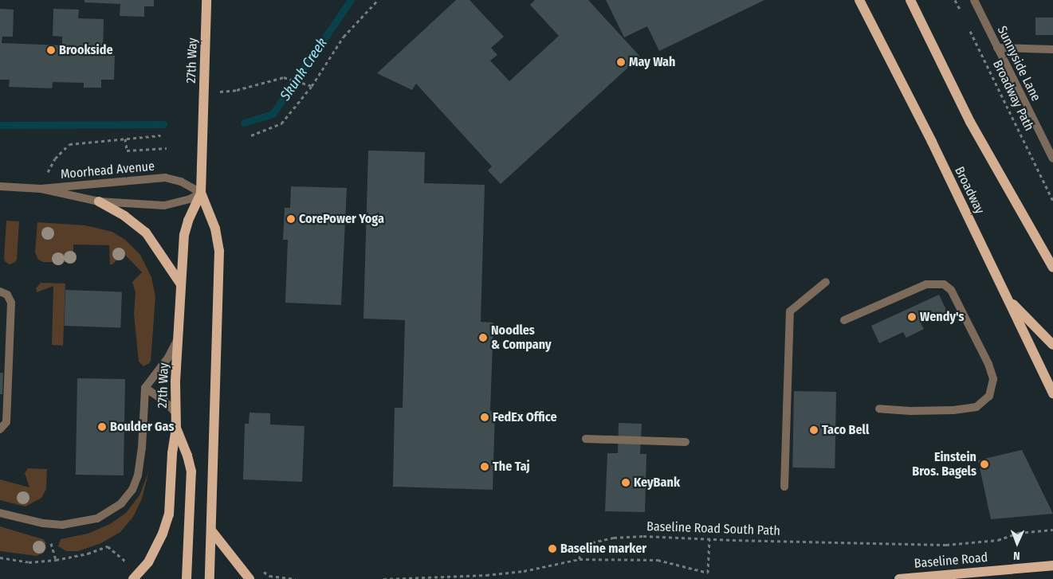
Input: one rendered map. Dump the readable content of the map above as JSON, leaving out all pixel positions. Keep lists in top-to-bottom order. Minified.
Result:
{"streets":{"main road":["27th Way","Broadway","Baseline Road"],"street":["Sunnyside Lane","Moorhead Avenue"],"path":["Broadway Path","Baseline Road South Path"]},"crossings":[["27th Way","Moorhead Avenue"]],"water":["Skunk Creek"],"places":["Brookside","May Wah","CorePower Yoga","Wendy's","Noodles & Company","FedEx Office","Boulder Gas","Taco Bell","Einstein Bros. Bagels","The Taj","KeyBank","Baseline marker"],"north":"bottom"}
